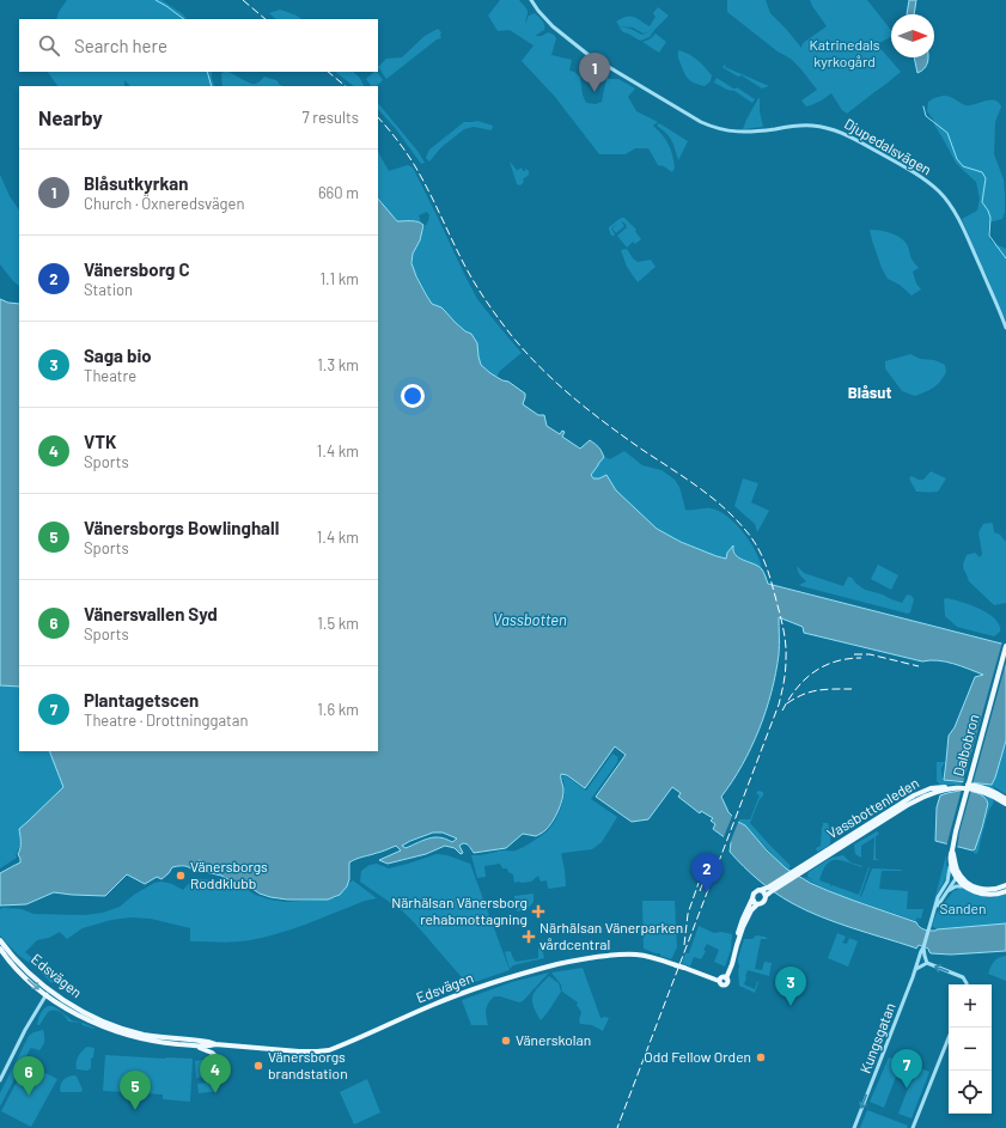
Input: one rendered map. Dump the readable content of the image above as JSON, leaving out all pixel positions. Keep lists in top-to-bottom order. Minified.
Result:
{"streets":{"main road":["Dalbobron","Vassbottenleden","Edsvägen"],"street":["Djupedalsvägen","Kungsgatan"]},"one_way":["Kungsgatan"],"districts":["Blåsut"],"water":["Vassbotten"],"parks":["Katrinedals kyrkogård","Sanden"],"places":{"other":["Vänersborgs Roddklubb","Vänerskolan","Odd Fellow Orden","Vänersborgs brandstation"],"health":["Närhälsan Vänersborg rehabmottagning","Närhälsan Vänerparken vårdcentral"]},"north":"right","page":{"search":"Search here","pins":["1","2","3","7","4","6","5"],"heading":["Nearby","7 results"],"list":[{"mark":"1","name":"Blåsutkyrkan","note":"Church · Öxneredsvägen","value":"660 m"},{"mark":"2","name":"Vänersborg C","note":"Station","value":"1.1 km"},{"mark":"3","name":"Saga bio","note":"Theatre","value":"1.3 km"},{"mark":"4","name":"VTK","note":"Sports","value":"1.4 km"},{"mark":"5","name":"Vänersborgs Bowlinghall","note":"Sports","value":"1.4 km"},{"mark":"6","name":"Vänersvallen Syd","note":"Sports","value":"1.5 km"},{"mark":"7","name":"Plantagetscen","note":"Theatre · Drottninggatan","value":"1.6 km"}],"map_buttons":["+","−"]}}
